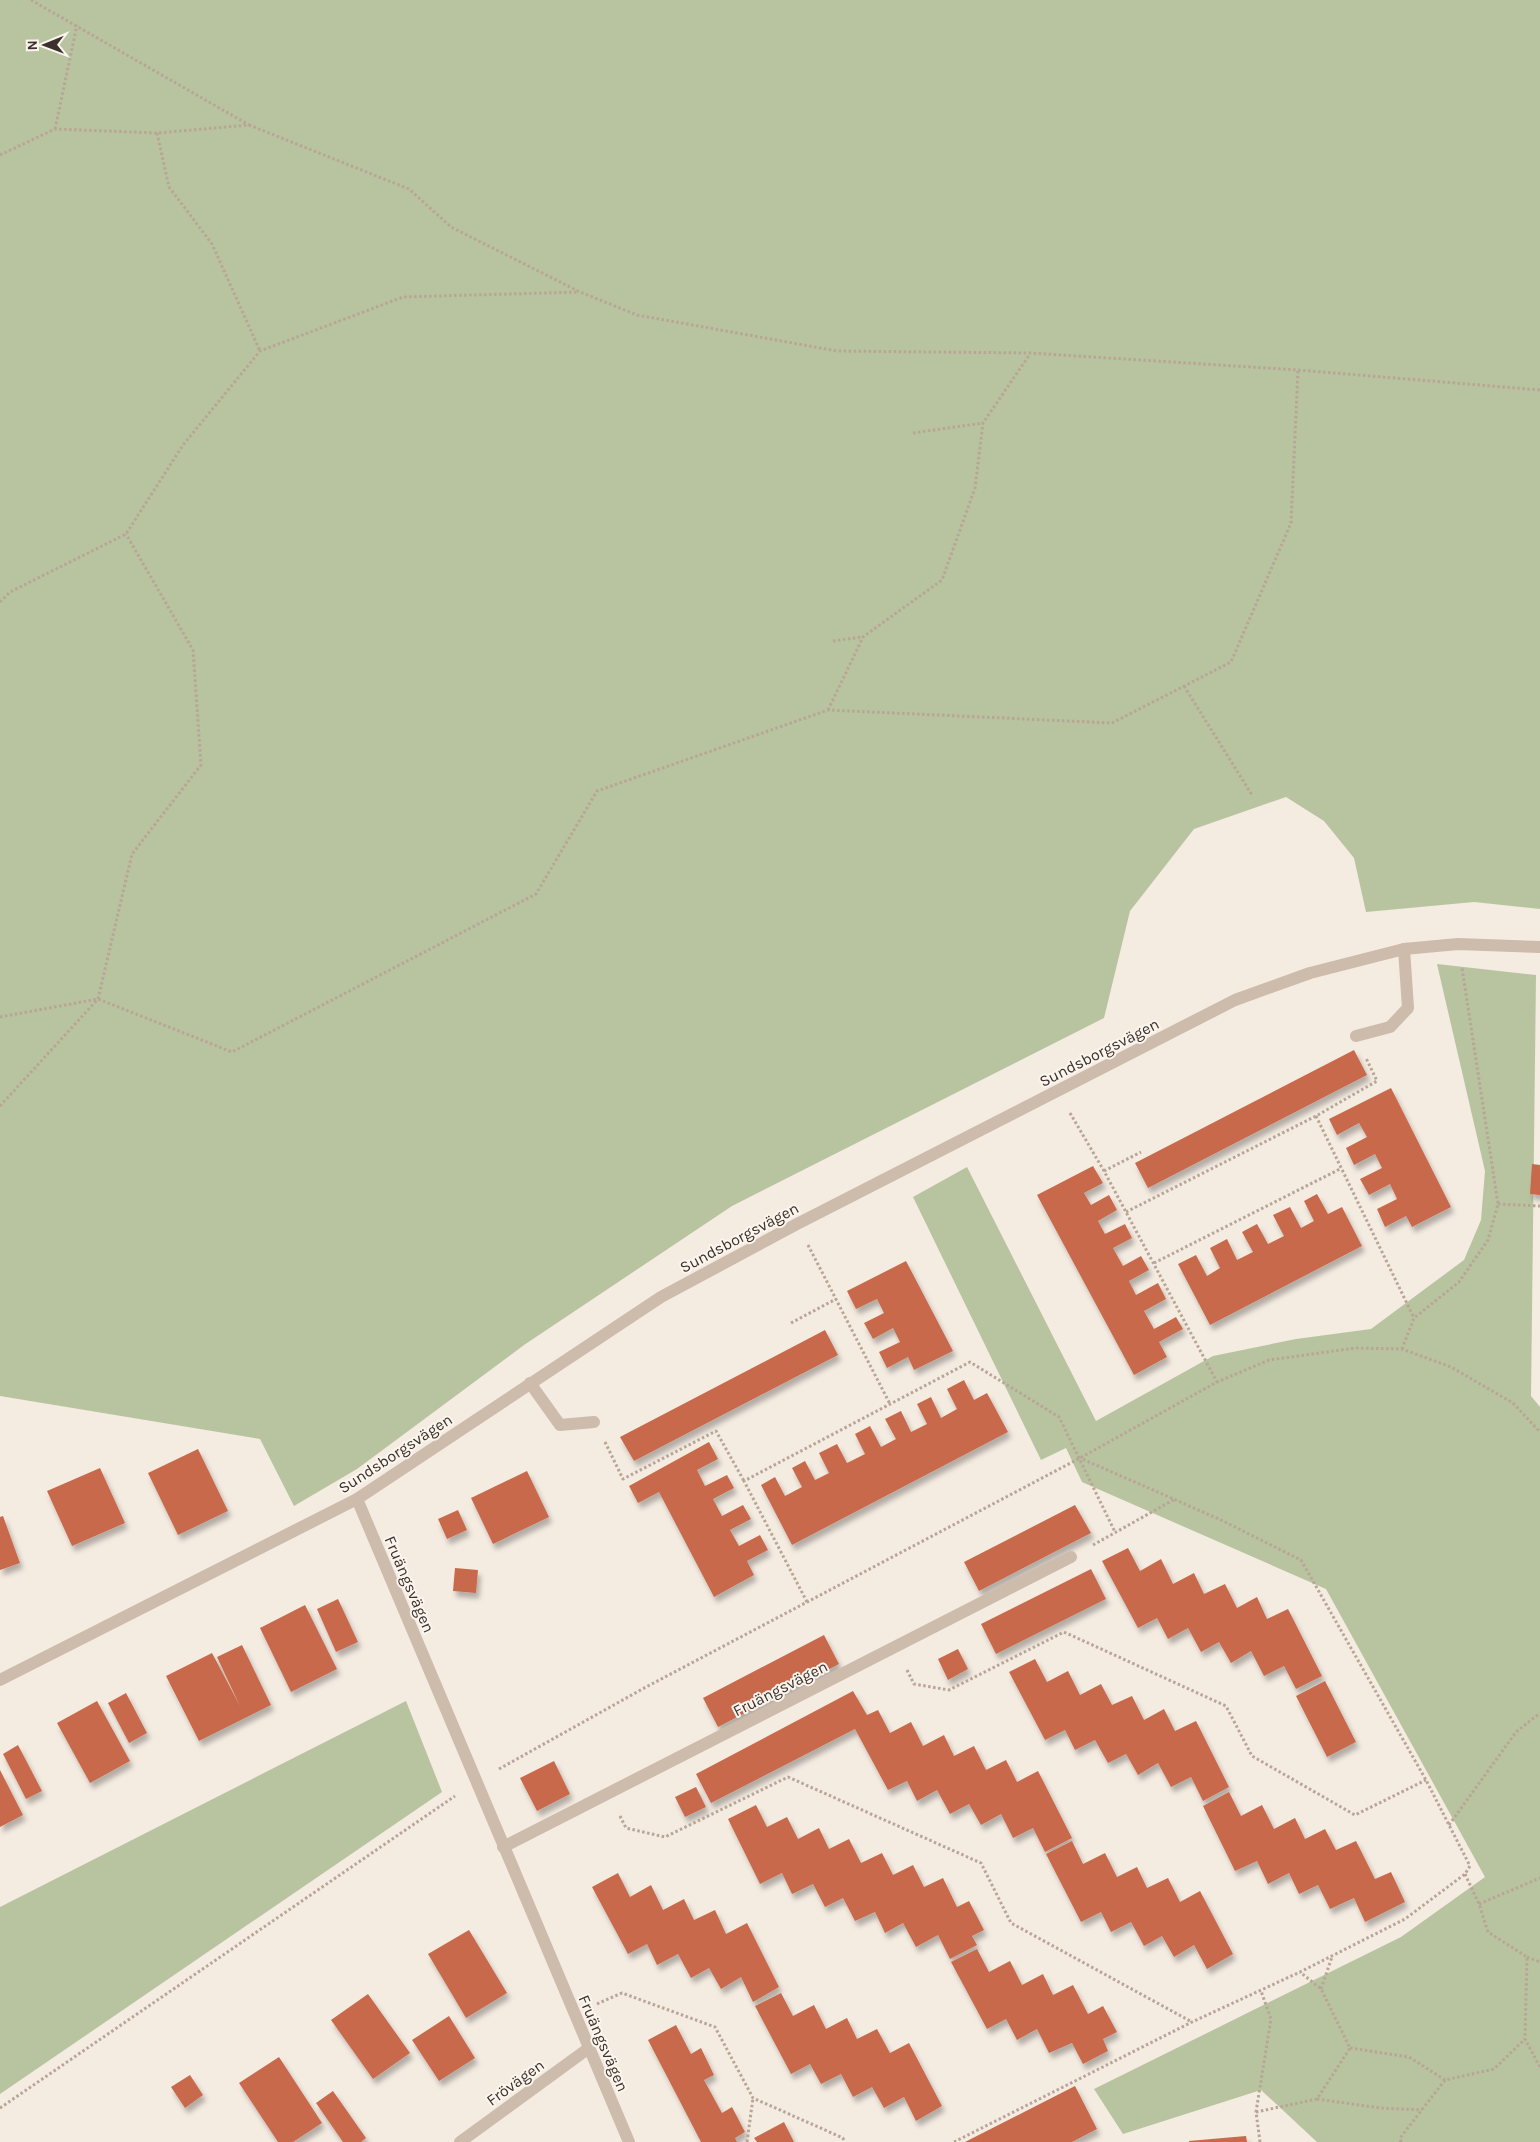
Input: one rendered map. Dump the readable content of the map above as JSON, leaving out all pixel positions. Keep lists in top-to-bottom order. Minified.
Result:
{"streets":{"street":["Sundsborgsvägen","Fruängsvägen","Frövägen"]},"crossings":[["Sundsborgsvägen","Fruängsvägen"],["Fruängsvägen","Frövägen"]],"north":"left"}
